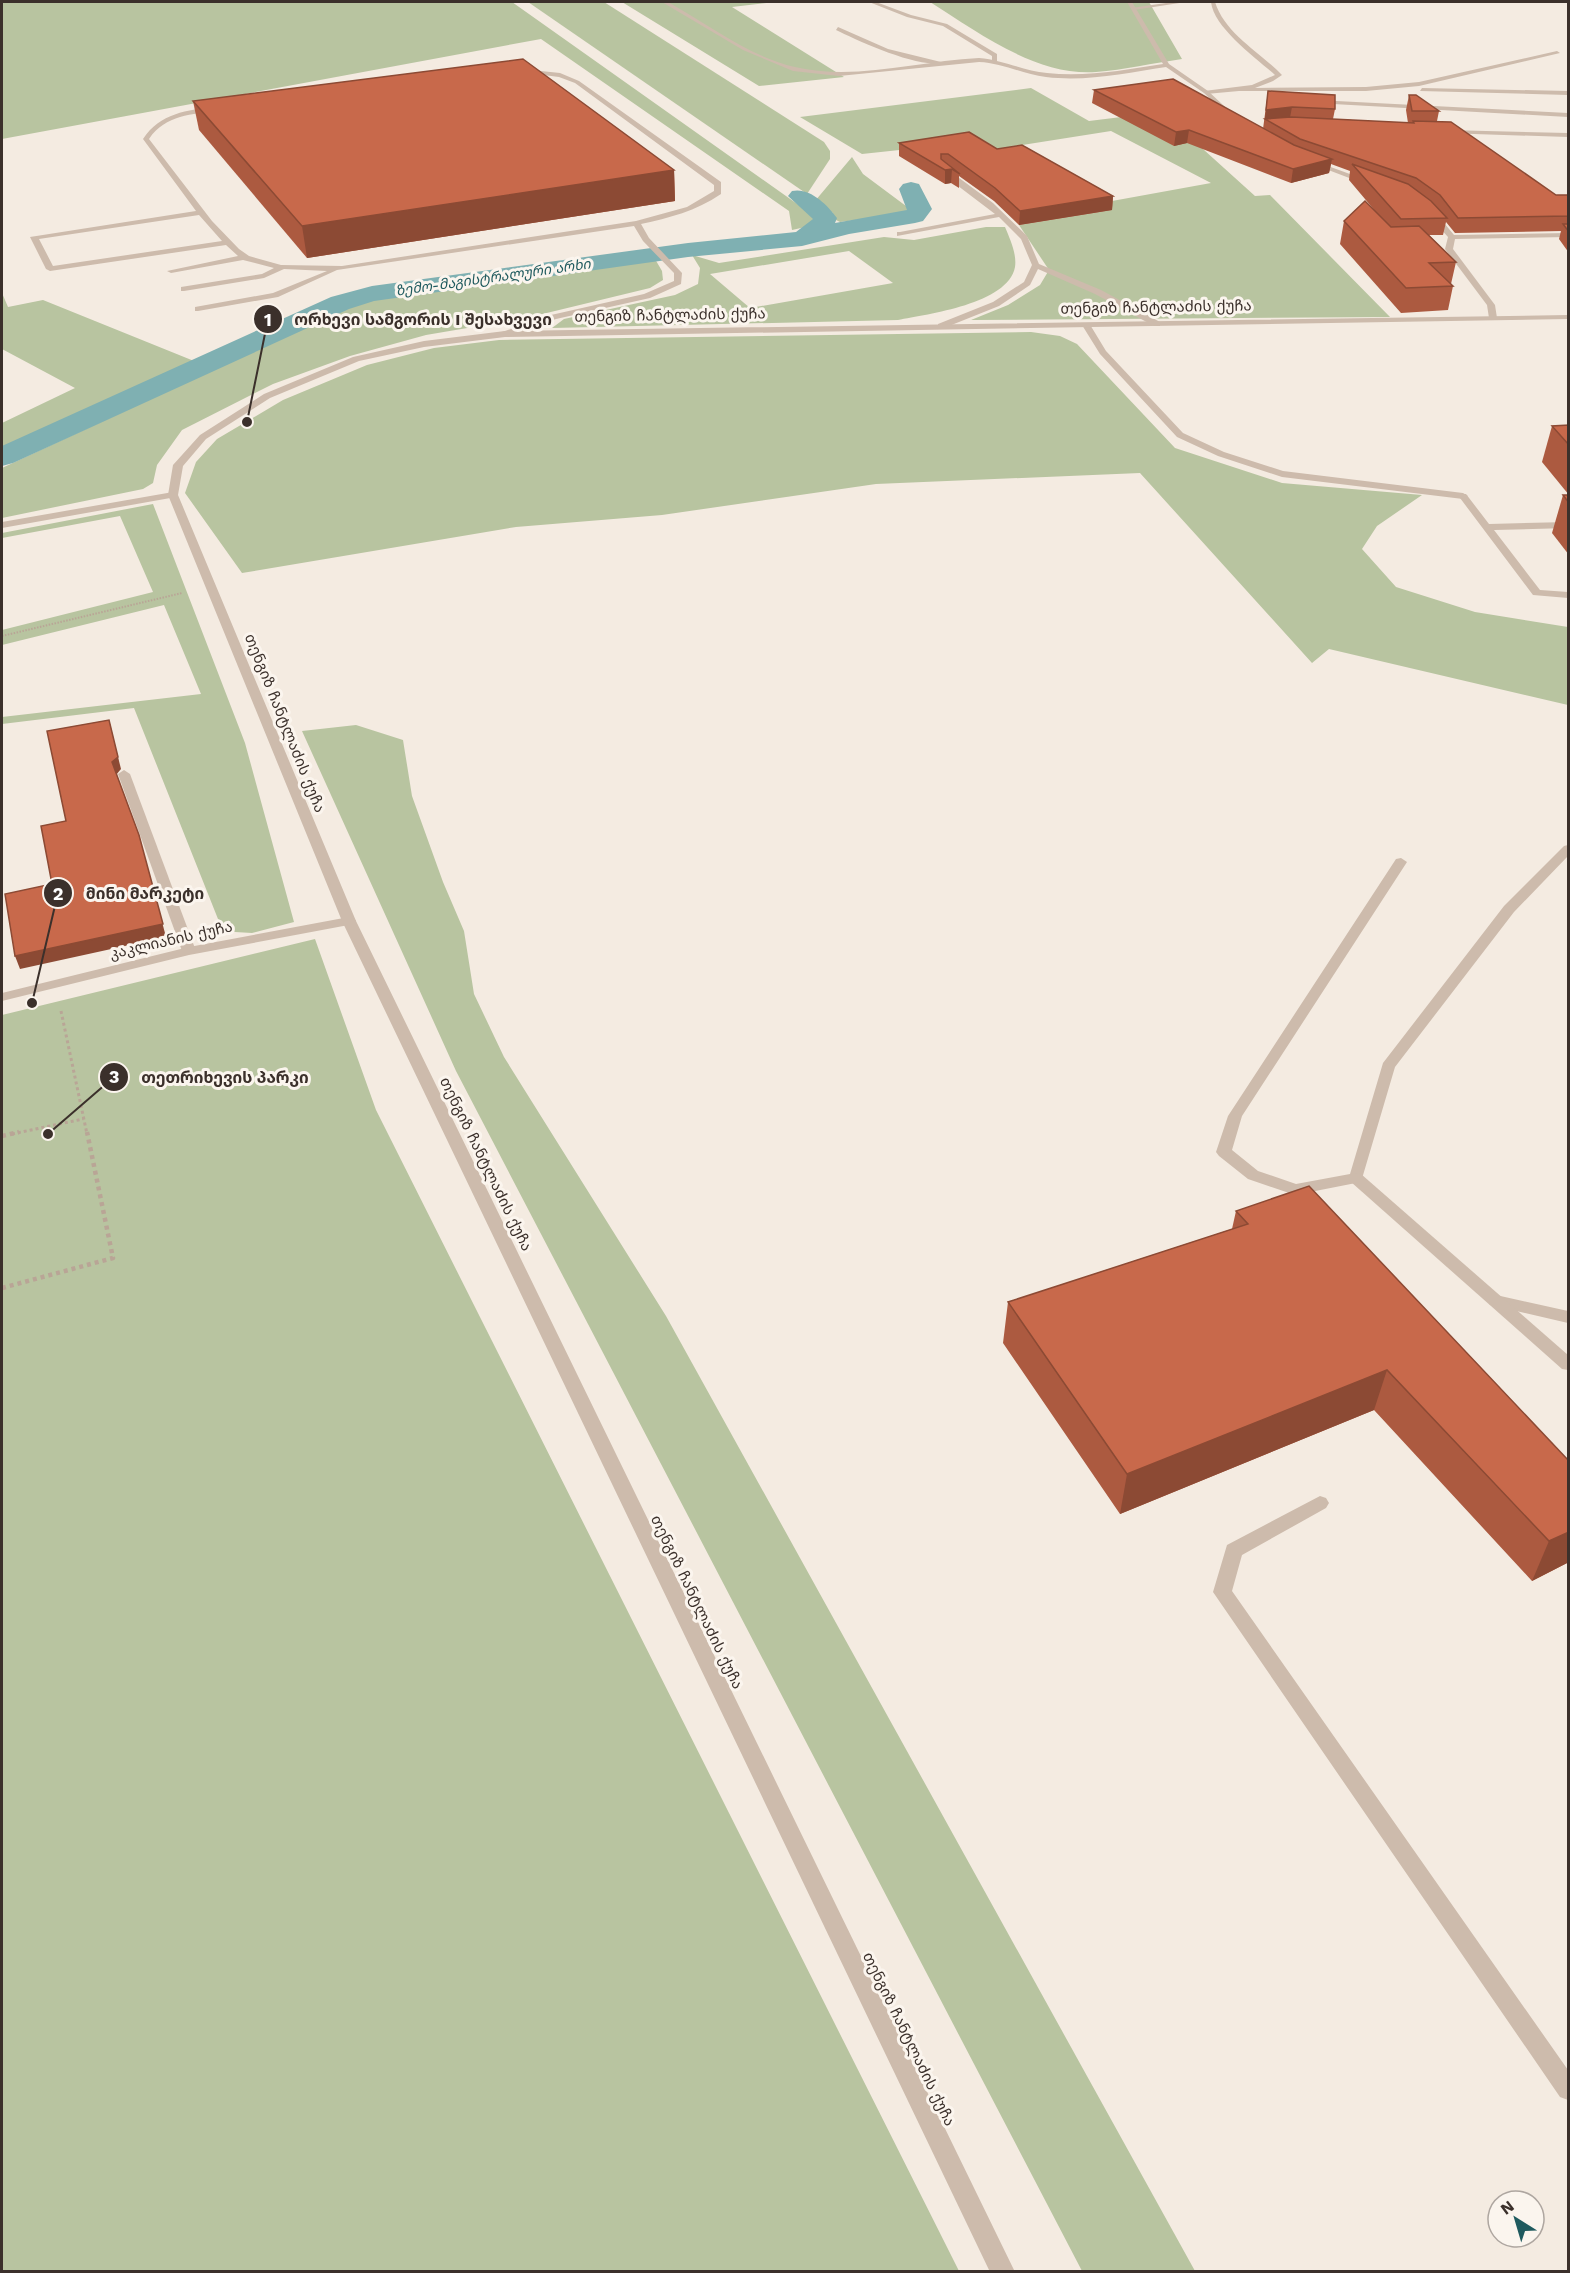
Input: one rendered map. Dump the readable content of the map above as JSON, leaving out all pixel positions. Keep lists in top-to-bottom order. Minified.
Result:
{"streets":{"street":["თენგიზ ჩანტლაძის ქუჩა","კაკლიანის ქუჩა"]},"crossings":[["თენგიზ ჩანტლაძის ქუჩა","კაკლიანის ქუჩა"]],"water":["ზემო-მაგისტრალური არხი"],"places":["ორხევი სამგორის I შესახვევი","მინი მარკეტი","თეთრიხევის პარკი"],"north":"top left"}
